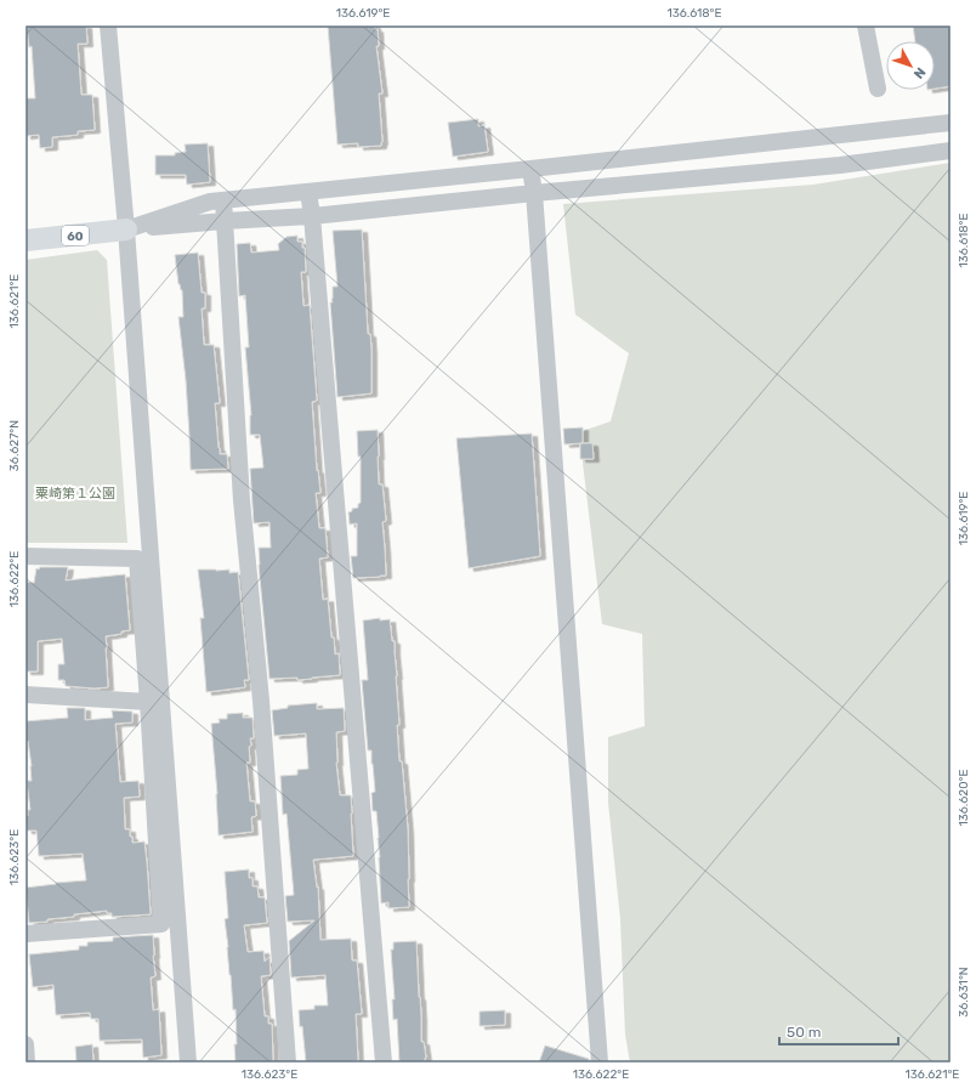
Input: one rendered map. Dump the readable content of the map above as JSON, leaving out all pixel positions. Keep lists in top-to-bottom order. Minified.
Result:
{"streets":{"main road":["60"]},"parks":["粟崎第１公園"],"scale_bar":"50 m","north":"bottom right","coordinates":["136.619°E","136.618°E","136.621°E","36.627°N","136.622°E","136.620°E","136.623°E","36.631°N"]}
